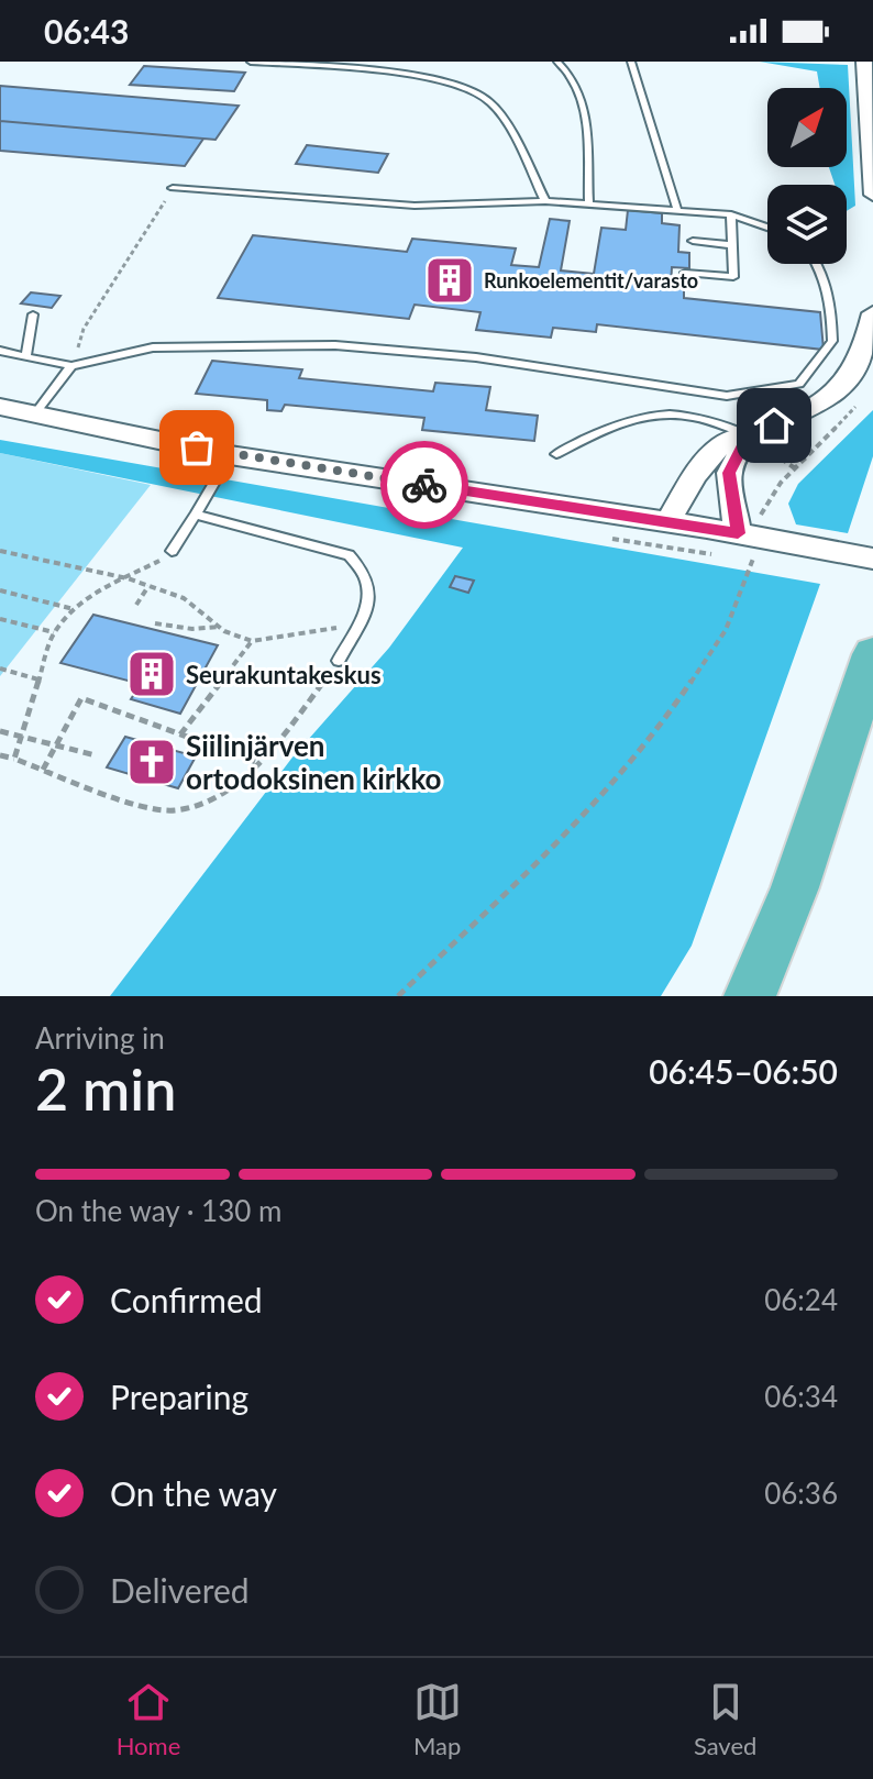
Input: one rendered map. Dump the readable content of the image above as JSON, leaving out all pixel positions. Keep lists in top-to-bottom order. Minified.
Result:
{"places":{"building":["Runkoelementit/varasto","Seurakuntakeskus"],"church":["Siilinjärven ortodoksinen kirkko"]},"north":"top right","page":{"status":"06:43","heading":["2 min","Arriving in","06:45–06:50"],"bar":"On the way · 130 m","list":[["Confirmed","06:24"],["Preparing","06:34"],["On the way","06:36"],"Delivered"],"tabs":["Home","Map","Saved"]}}
